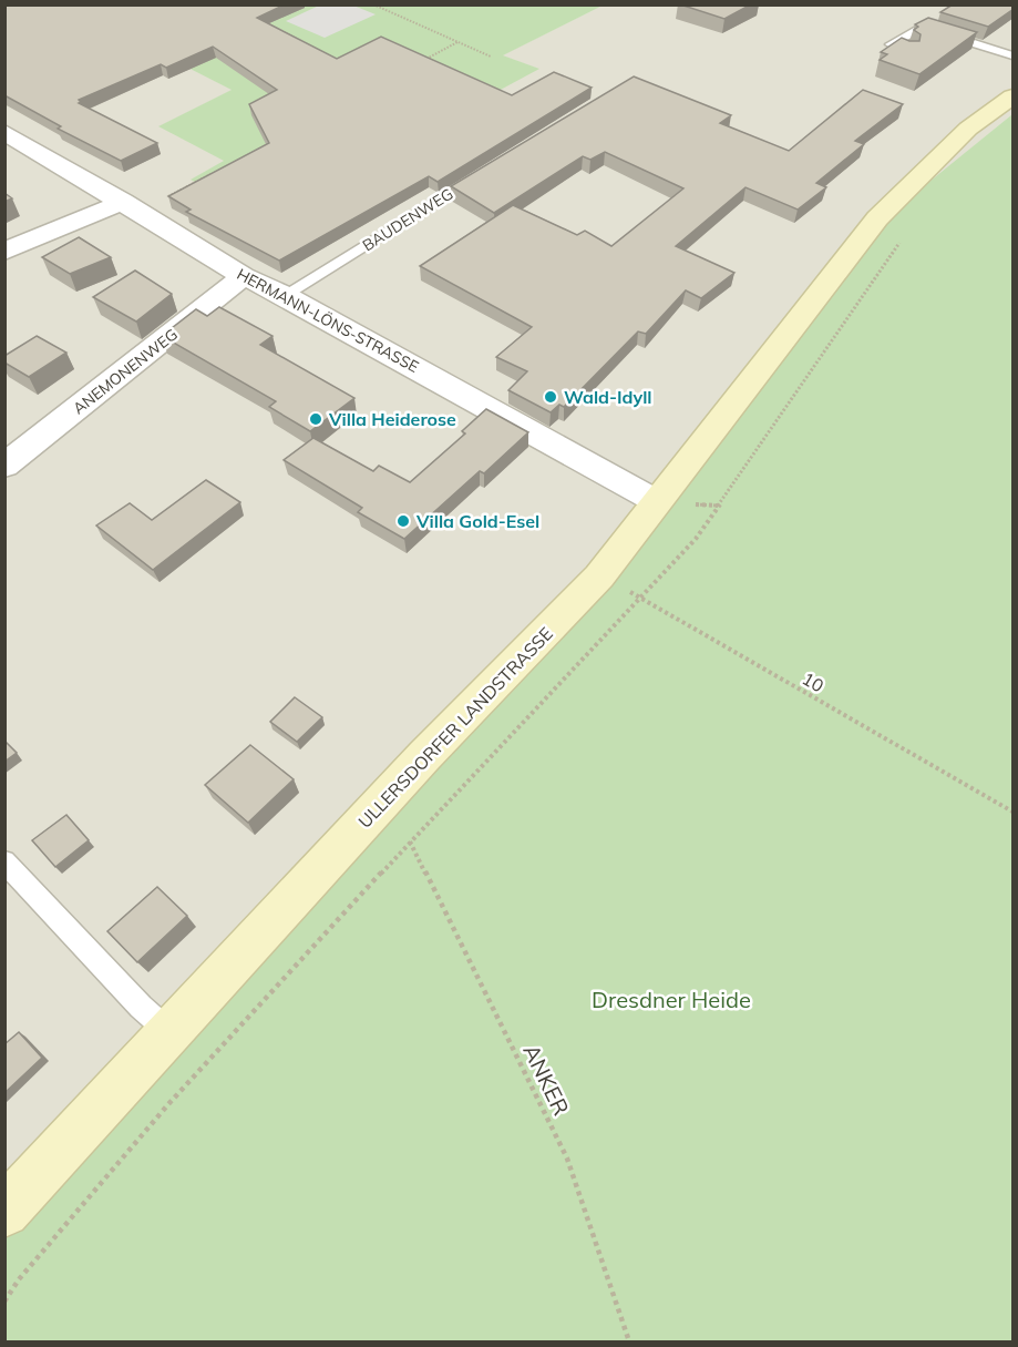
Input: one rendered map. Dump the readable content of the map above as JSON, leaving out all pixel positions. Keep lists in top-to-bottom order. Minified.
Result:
{"streets":{"main road":["ULLERSDORFER LANDSTRASSE"],"street":["HERMANN-LÖNS-STRASSE","ANEMONENWEG"],"lane":["BAUDENWEG"],"path":["10","ANKER"]},"crossings":[["BAUDENWEG","HERMANN-LÖNS-STRASSE"],["HERMANN-LÖNS-STRASSE","ANEMONENWEG"],["HERMANN-LÖNS-STRASSE","ULLERSDORFER LANDSTRASSE"],["10","ULLERSDORFER LANDSTRASSE"]],"parks":["Dresdner Heide"],"places":["Wald-Idyll","Villa Heiderose","Villa Gold-Esel"]}
